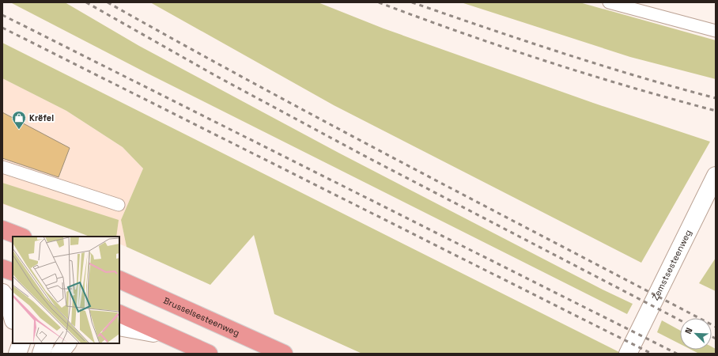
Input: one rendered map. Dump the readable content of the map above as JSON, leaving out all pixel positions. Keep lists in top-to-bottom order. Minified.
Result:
{"streets":{"main road":["Brusselsesteenweg"],"street":["Zemstsesteenweg"]},"places":{"shop":["Krëfel"]},"north":"top left"}
